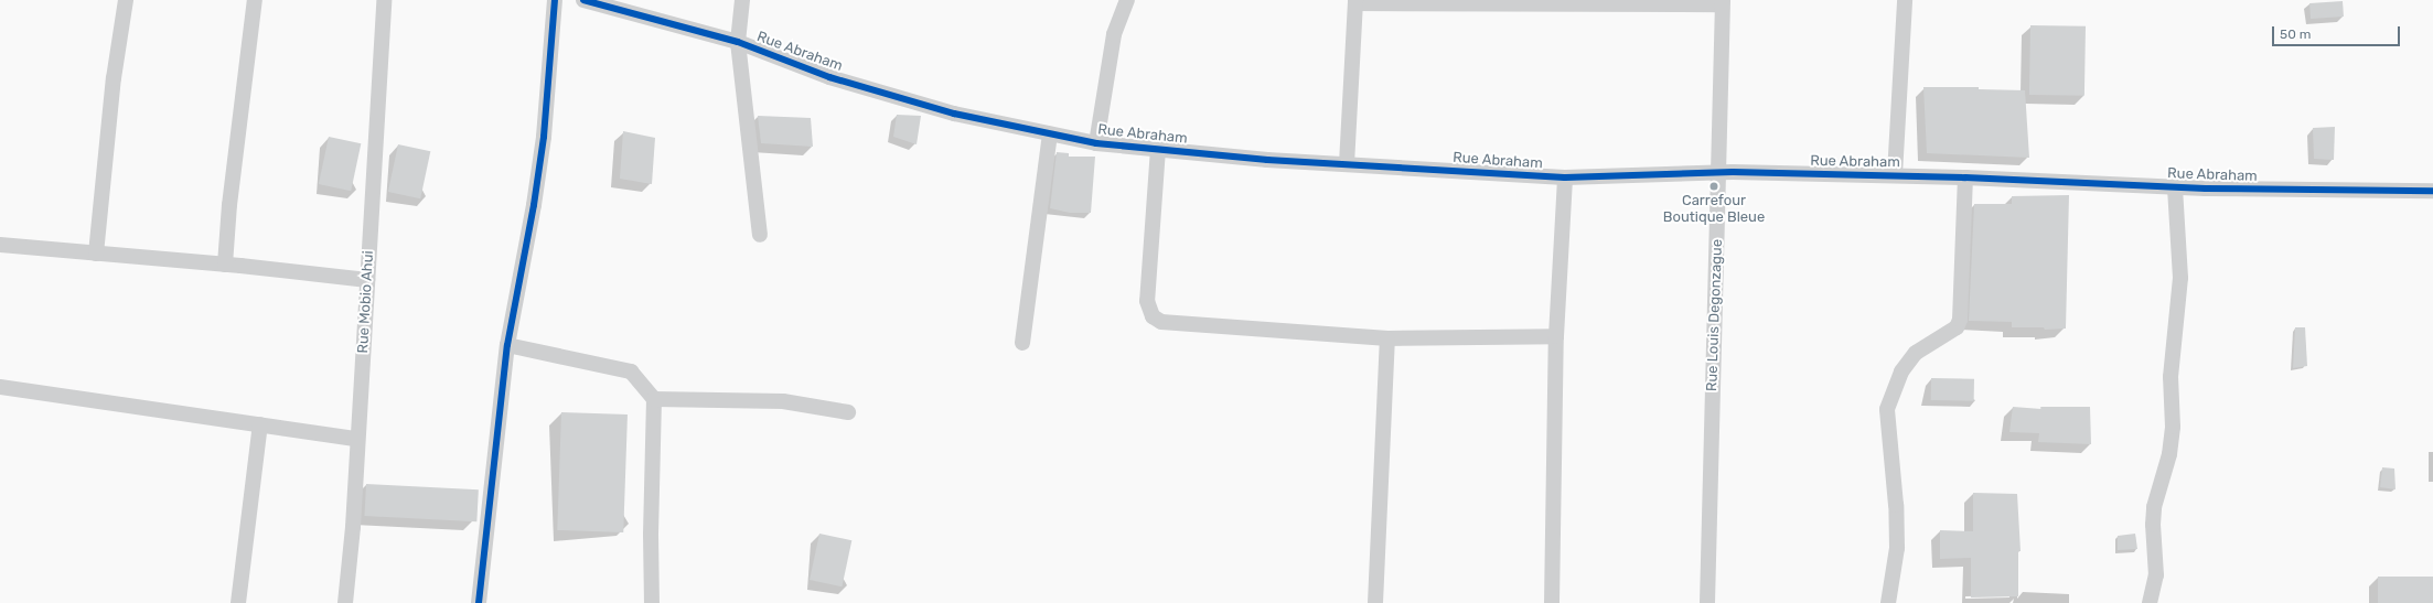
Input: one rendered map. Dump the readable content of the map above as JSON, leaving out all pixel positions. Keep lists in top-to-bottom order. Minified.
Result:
{"streets":{"street":["Rue Abraham","Rue Mobio Ahui","Rue Louis Degonzague"]},"crossings":[["Rue Abraham","Rue Louis Degonzague"]],"places":["Carrefour Boutique Bleue"],"scale_bar":"50 m"}
